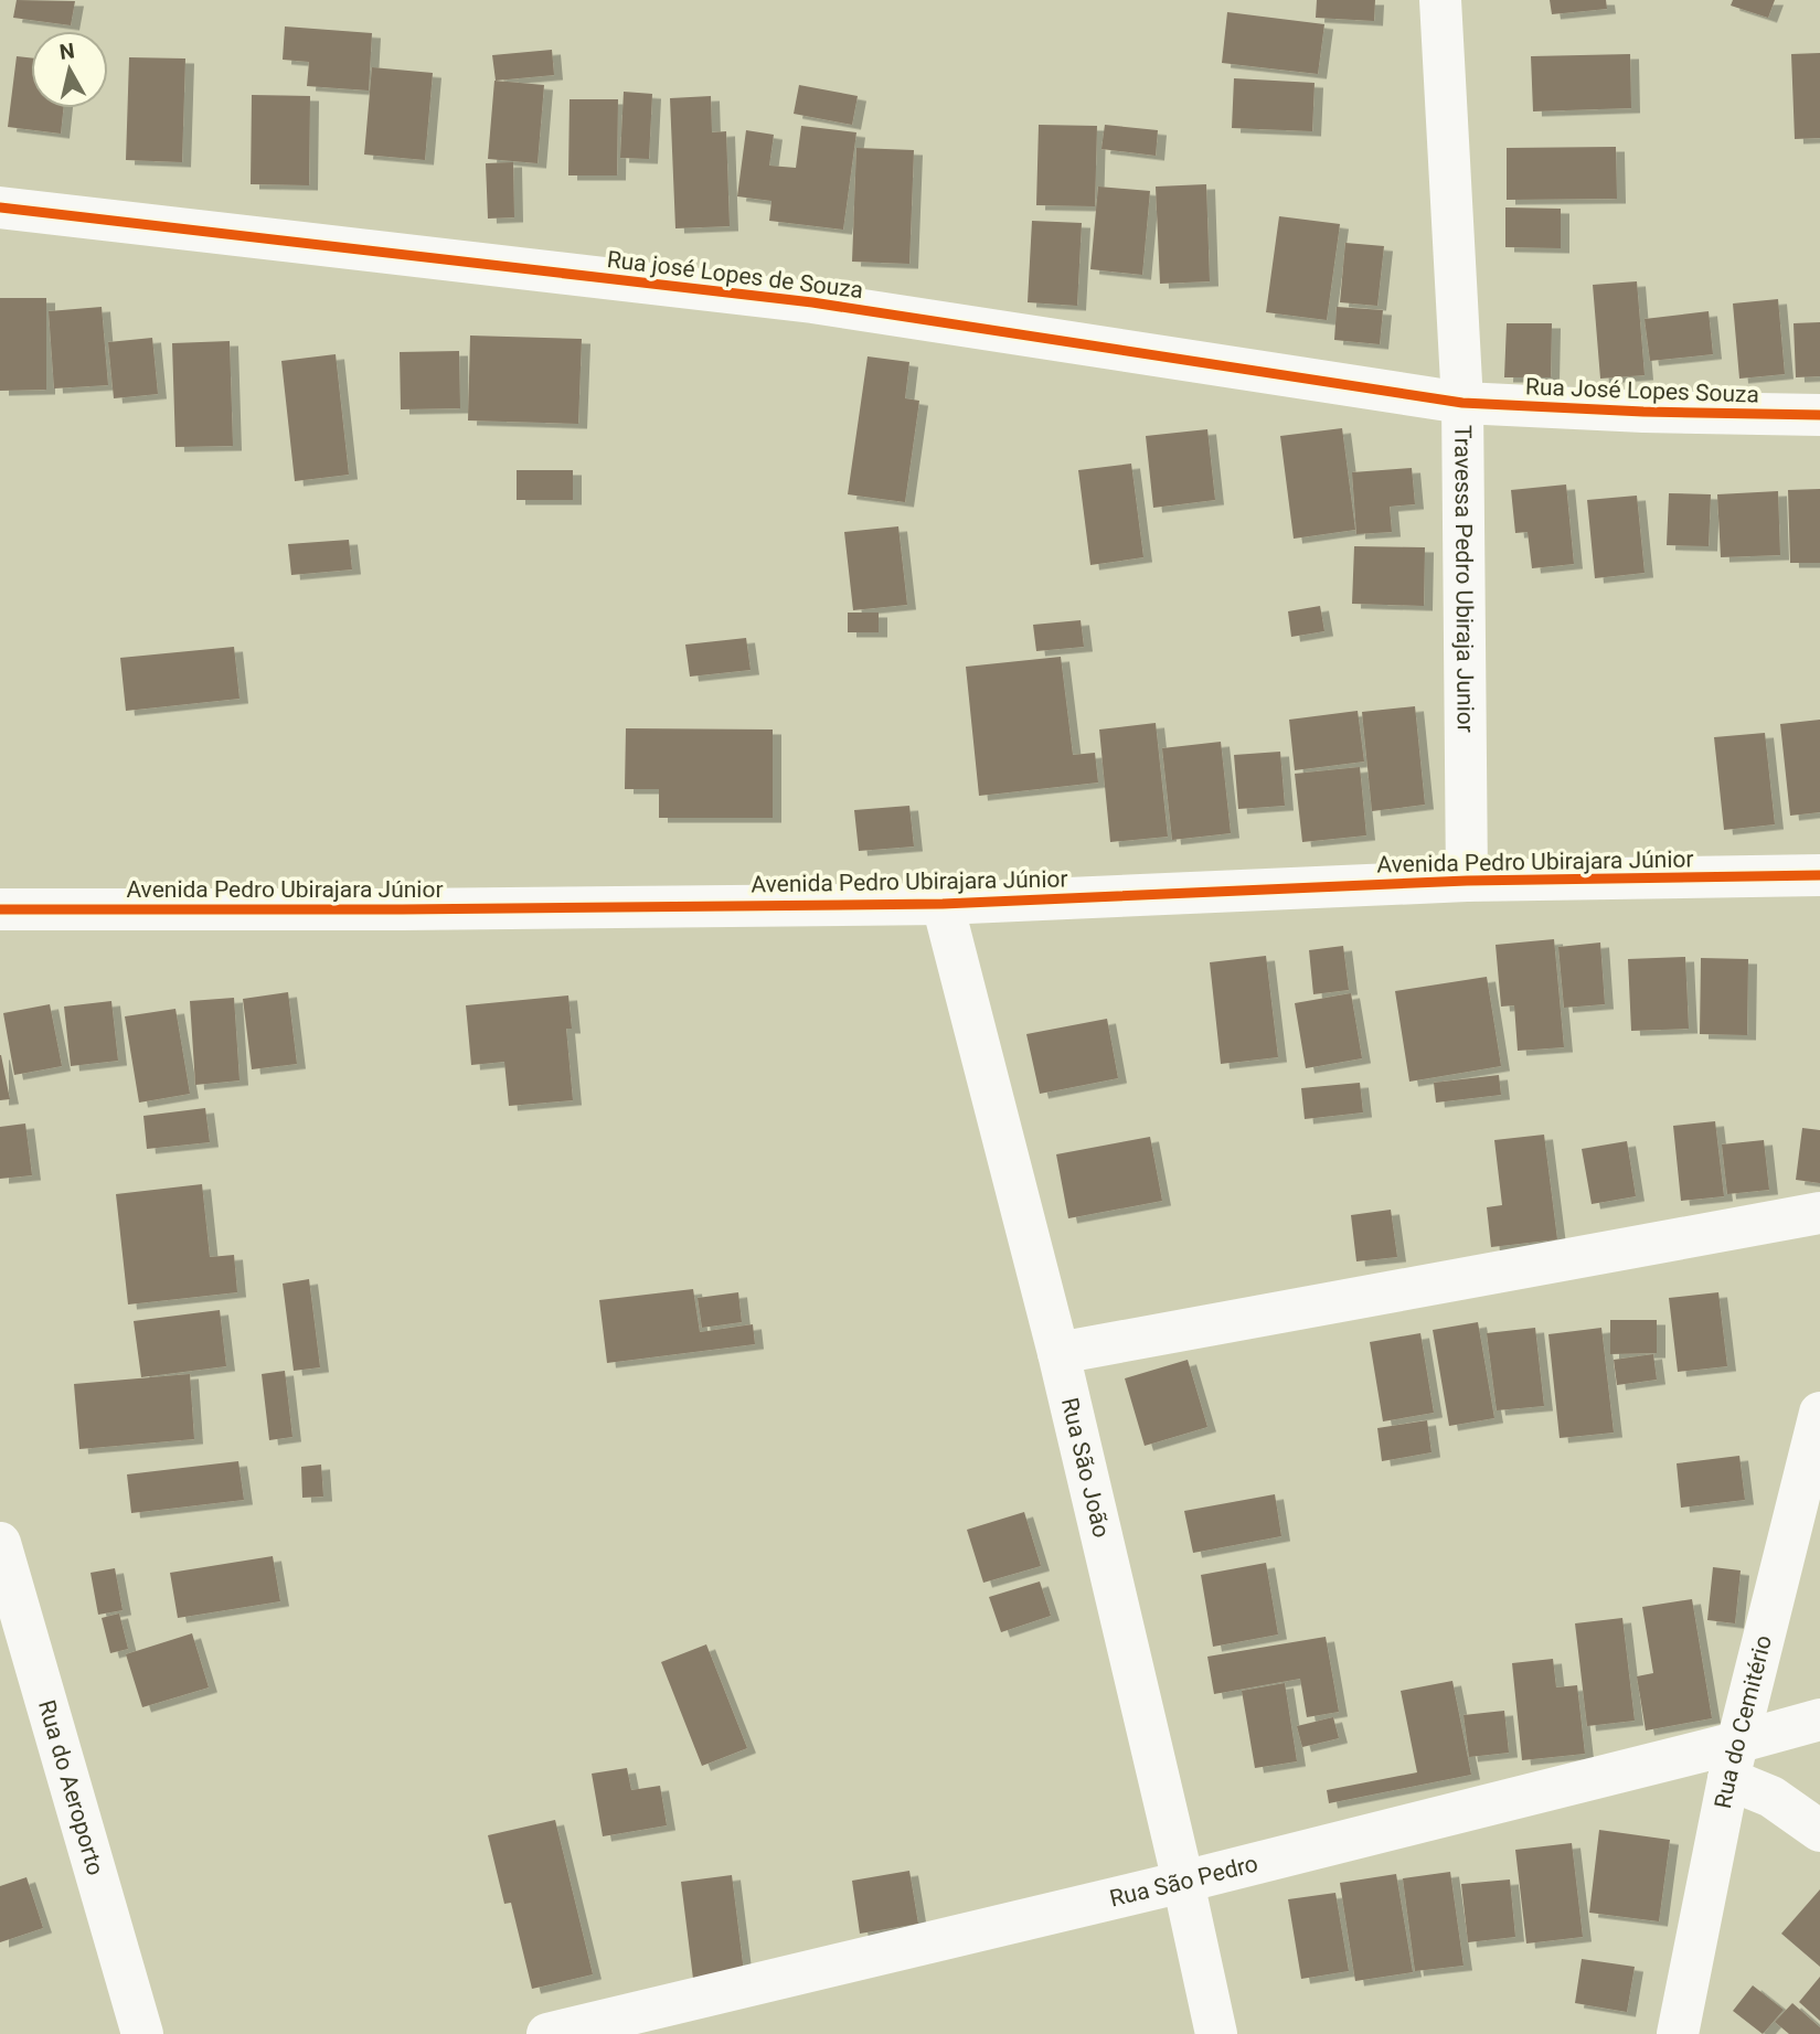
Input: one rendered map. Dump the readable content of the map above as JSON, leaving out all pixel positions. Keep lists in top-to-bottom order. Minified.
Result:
{"streets":{"street":["Rua josé Lopes de Souza","Rua José Lopes Souza","Travessa Pedro Ubiraja Junior","Avenida Pedro Ubirajara Júnior","Rua São João","Rua do Cemitério","Rua do Aeroporto","Rua São Pedro"]},"crossings":[["Rua josé Lopes de Souza","Rua José Lopes Souza"],["Rua josé Lopes de Souza","Travessa Pedro Ubiraja Junior"],["Rua José Lopes Souza","Travessa Pedro Ubiraja Junior"],["Travessa Pedro Ubiraja Junior","Avenida Pedro Ubirajara Júnior"],["Avenida Pedro Ubirajara Júnior","Rua São João"],["Rua São João","Rua São Pedro"],["Rua do Cemitério","Rua São Pedro"]],"north":"top"}
